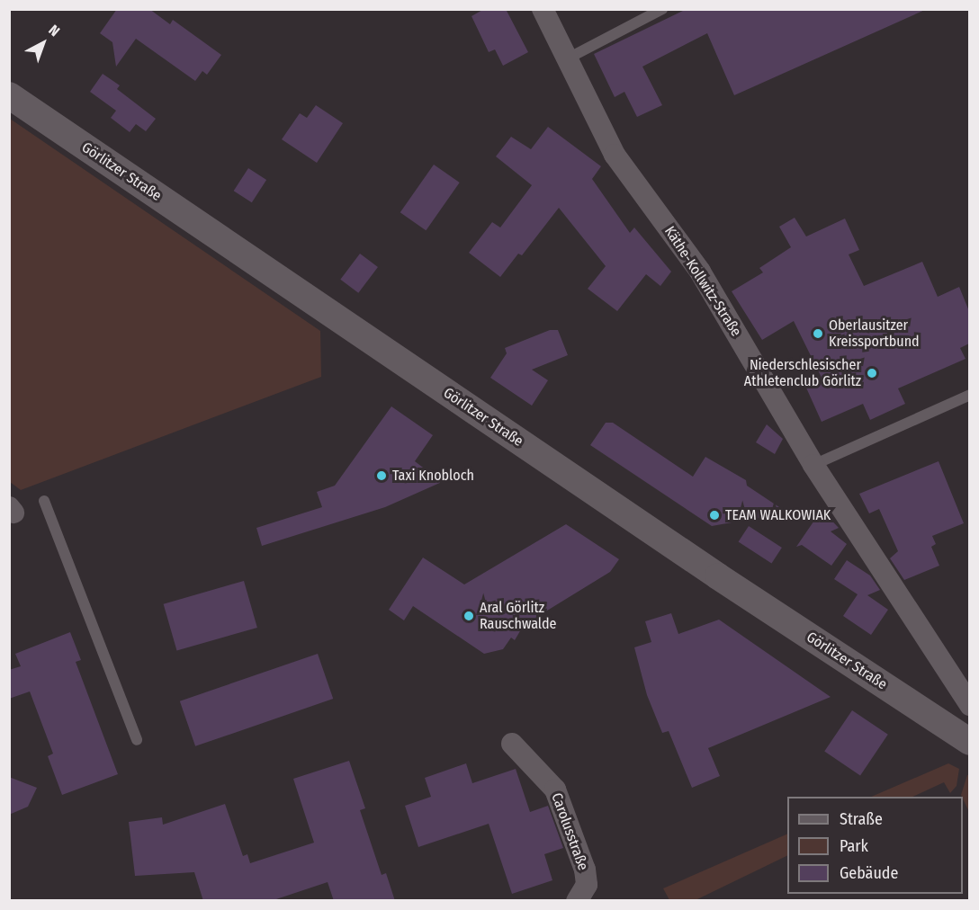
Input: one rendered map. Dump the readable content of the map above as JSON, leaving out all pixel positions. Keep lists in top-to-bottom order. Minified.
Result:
{"streets":{"street":["Görlitzer Straße","Käthe-Kollwitz-Straße","Carolusstraße"]},"places":["Oberlausitzer Kreissportbund","Niederschlesischer Athletenclub Görlitz","Taxi Knobloch","TEAM WALKOWIAK","Aral Görlitz Rauschwalde"],"legend":["Straße","Park","Gebäude"],"north":"top right"}
